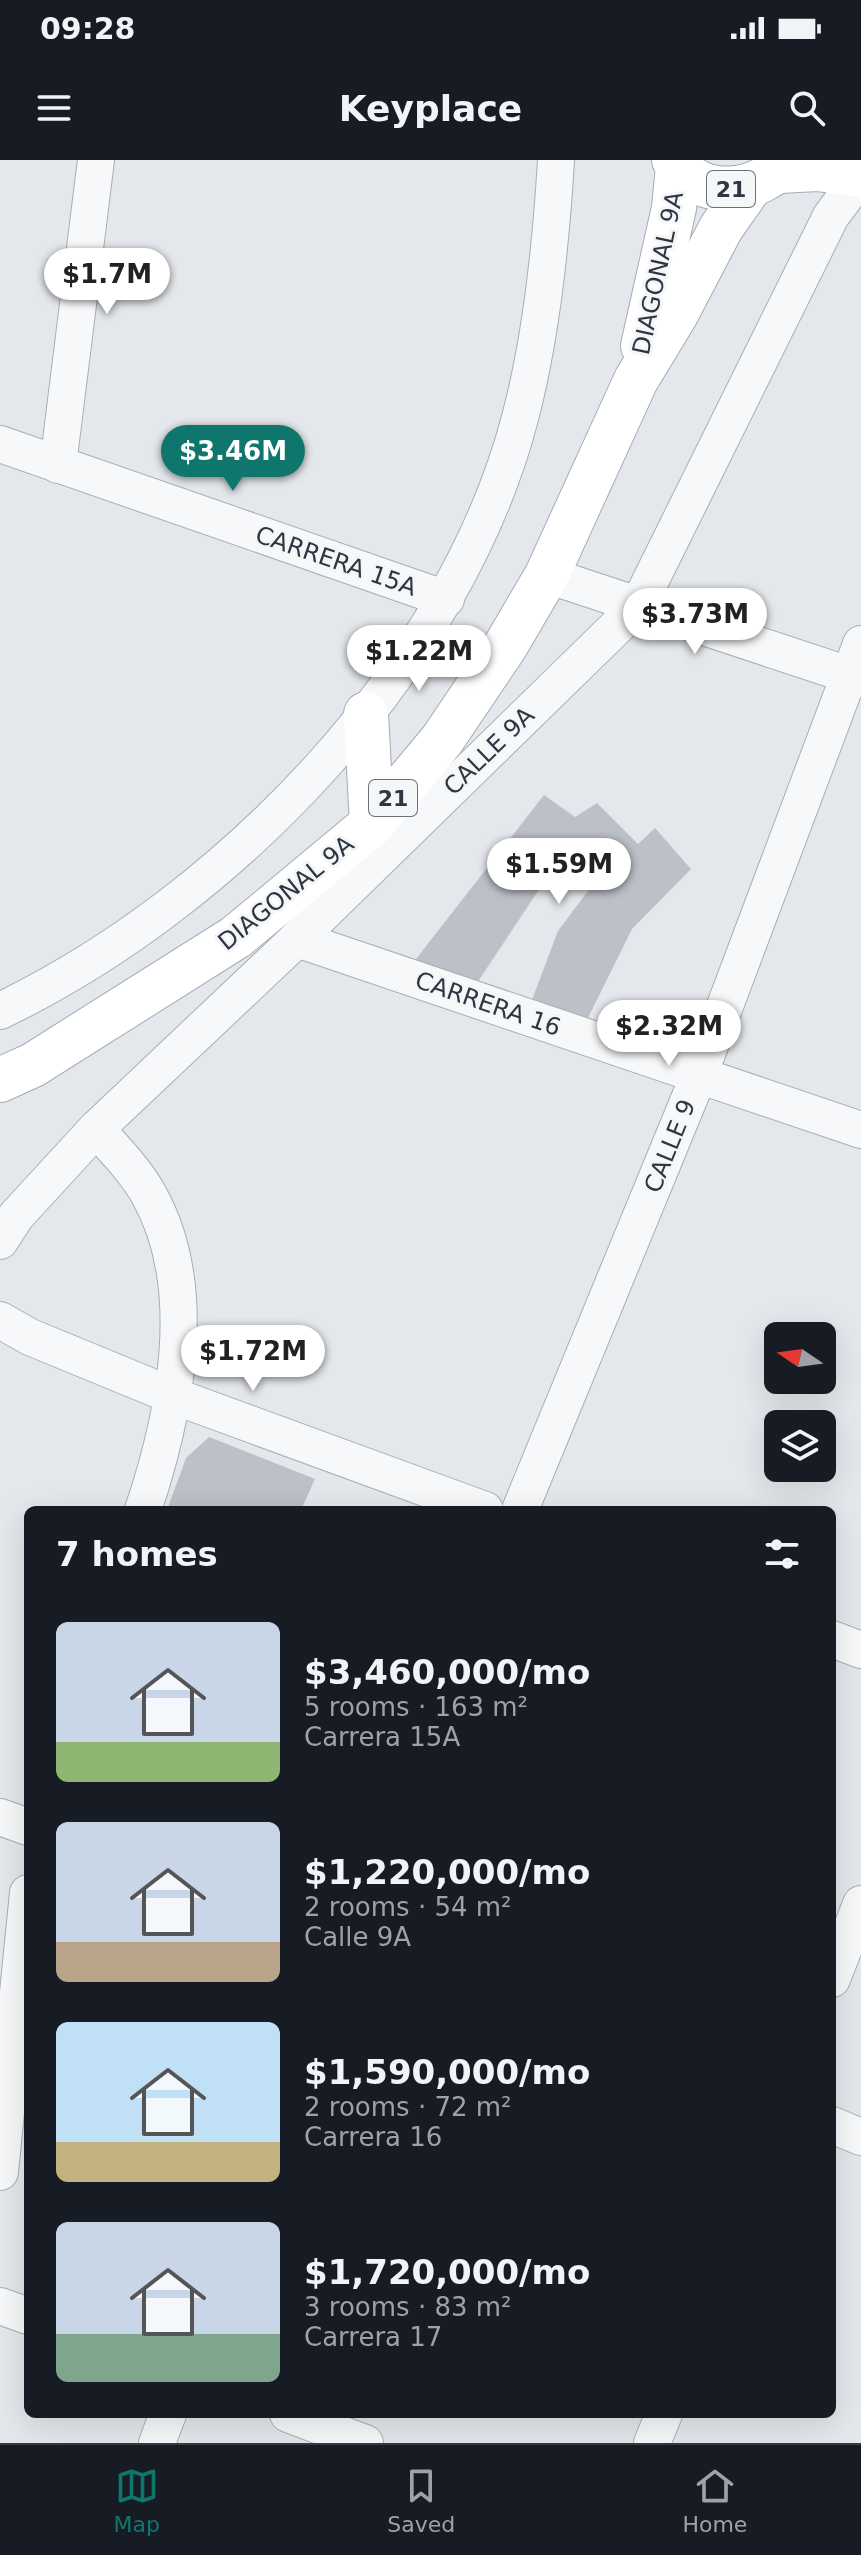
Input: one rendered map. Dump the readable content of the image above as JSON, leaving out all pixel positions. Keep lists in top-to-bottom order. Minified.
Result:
{"streets":{"main road":["21","DIAGONAL 9A"],"street":["CARRERA 15A","CALLE 9A","CARRERA 16","CALLE 9"]},"crossings":[["21","DIAGONAL 9A"],["21","CALLE 9A"],["CALLE 9A","CARRERA 16"],["CARRERA 16","CALLE 9"]],"north":"left","page":{"status":"09:28","header":"Keyplace","price":["$1.7M","$3.46M","$3.73M","$1.22M","$1.59M","$2.32M","$1.72M"],"heading":"7 homes","list":[{"name":"$3,460,000/mo","note":"5 rooms · 163 m² · Carrera 15A"},{"name":"$1,220,000/mo","note":"2 rooms · 54 m² · Calle 9A"},{"name":"$1,590,000/mo","note":"2 rooms · 72 m² · Carrera 16"},{"name":"$1,720,000/mo","note":"3 rooms · 83 m² · Carrera 17"}],"tabs":["Map","Saved","Home"]}}
